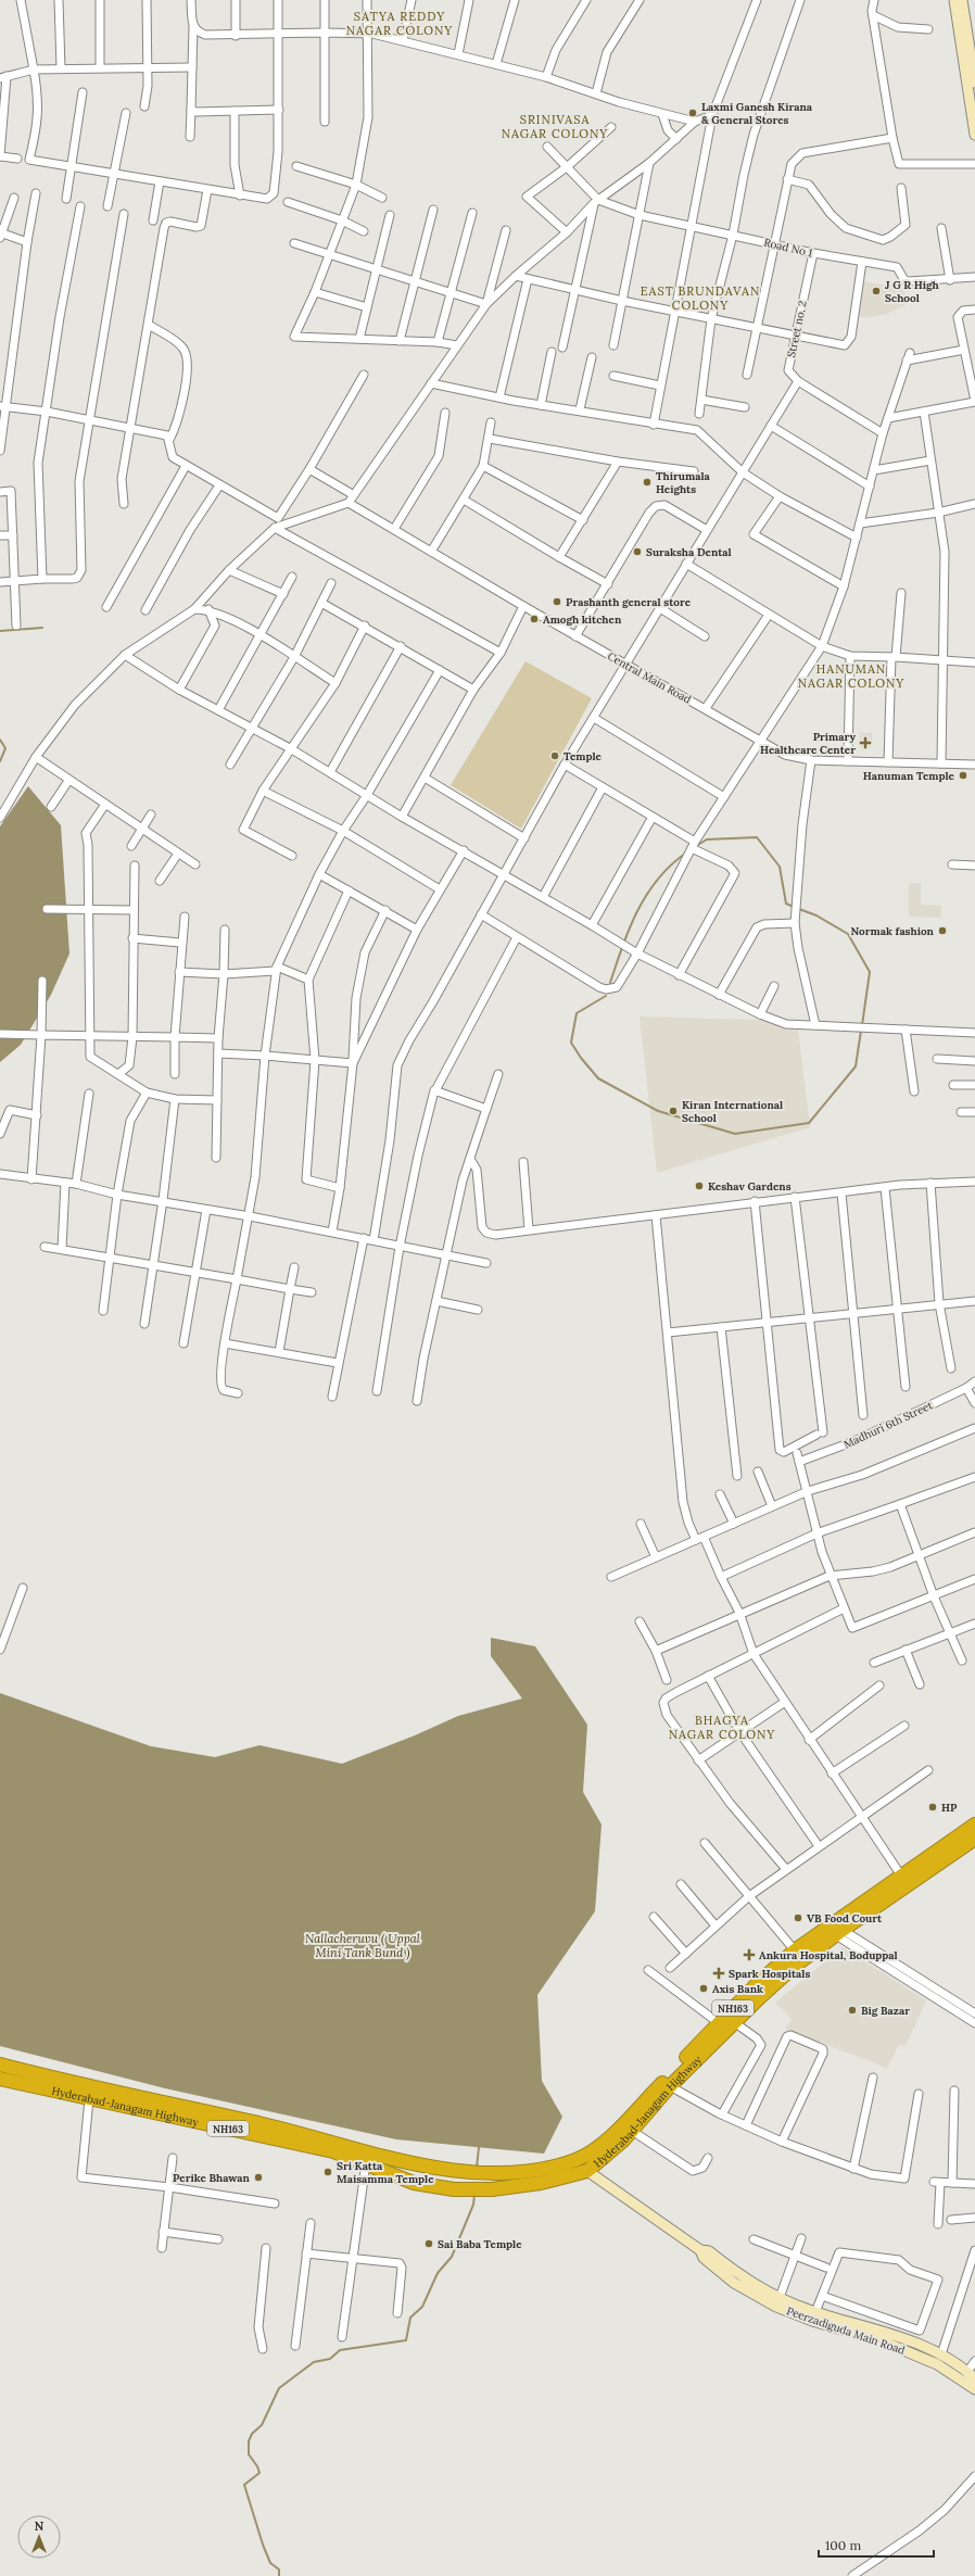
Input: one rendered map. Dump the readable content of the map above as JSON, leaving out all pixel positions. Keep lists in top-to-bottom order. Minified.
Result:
{"streets":{"highway":["NH163","Hyderabad-Janagam Highway"],"street":["Road No 1","Street no. 2","Central Main Road","Madhuri 6th Street","Peerzadiguda Main Road"]},"crossings":[["Road No 1","Street no. 2"],["Hyderabad-Janagam Highway","Peerzadiguda Main Road"]],"districts":["SATYA REDDY NAGAR COLONY","SRINIVASA NAGAR COLONY","EAST BRUNDAVAN COLONY","HANUMAN NAGAR COLONY","BHAGYA NAGAR COLONY"],"water":["Nallacheruvu ( Uppal Mini Tank Bund )"],"places":{"other":["Laxmi Ganesh Kirana & General Stores","J G R High School","Thirumala Heights","Suraksha Dental","Prashanth general store","Amogh kitchen","Temple","Hanuman Temple","Normak fashion","Kiran International School","Keshav Gardens","HP","VB Food Court","Axis Bank","Big Bazar","Sri Katta Maisamma Temple","Perike Bhawan","Sai Baba Temple"],"health":["Primary Healthcare Center","Ankura Hospital, Boduppal","Spark Hospitals"]},"scale_bar":"100 m","north":"top"}
